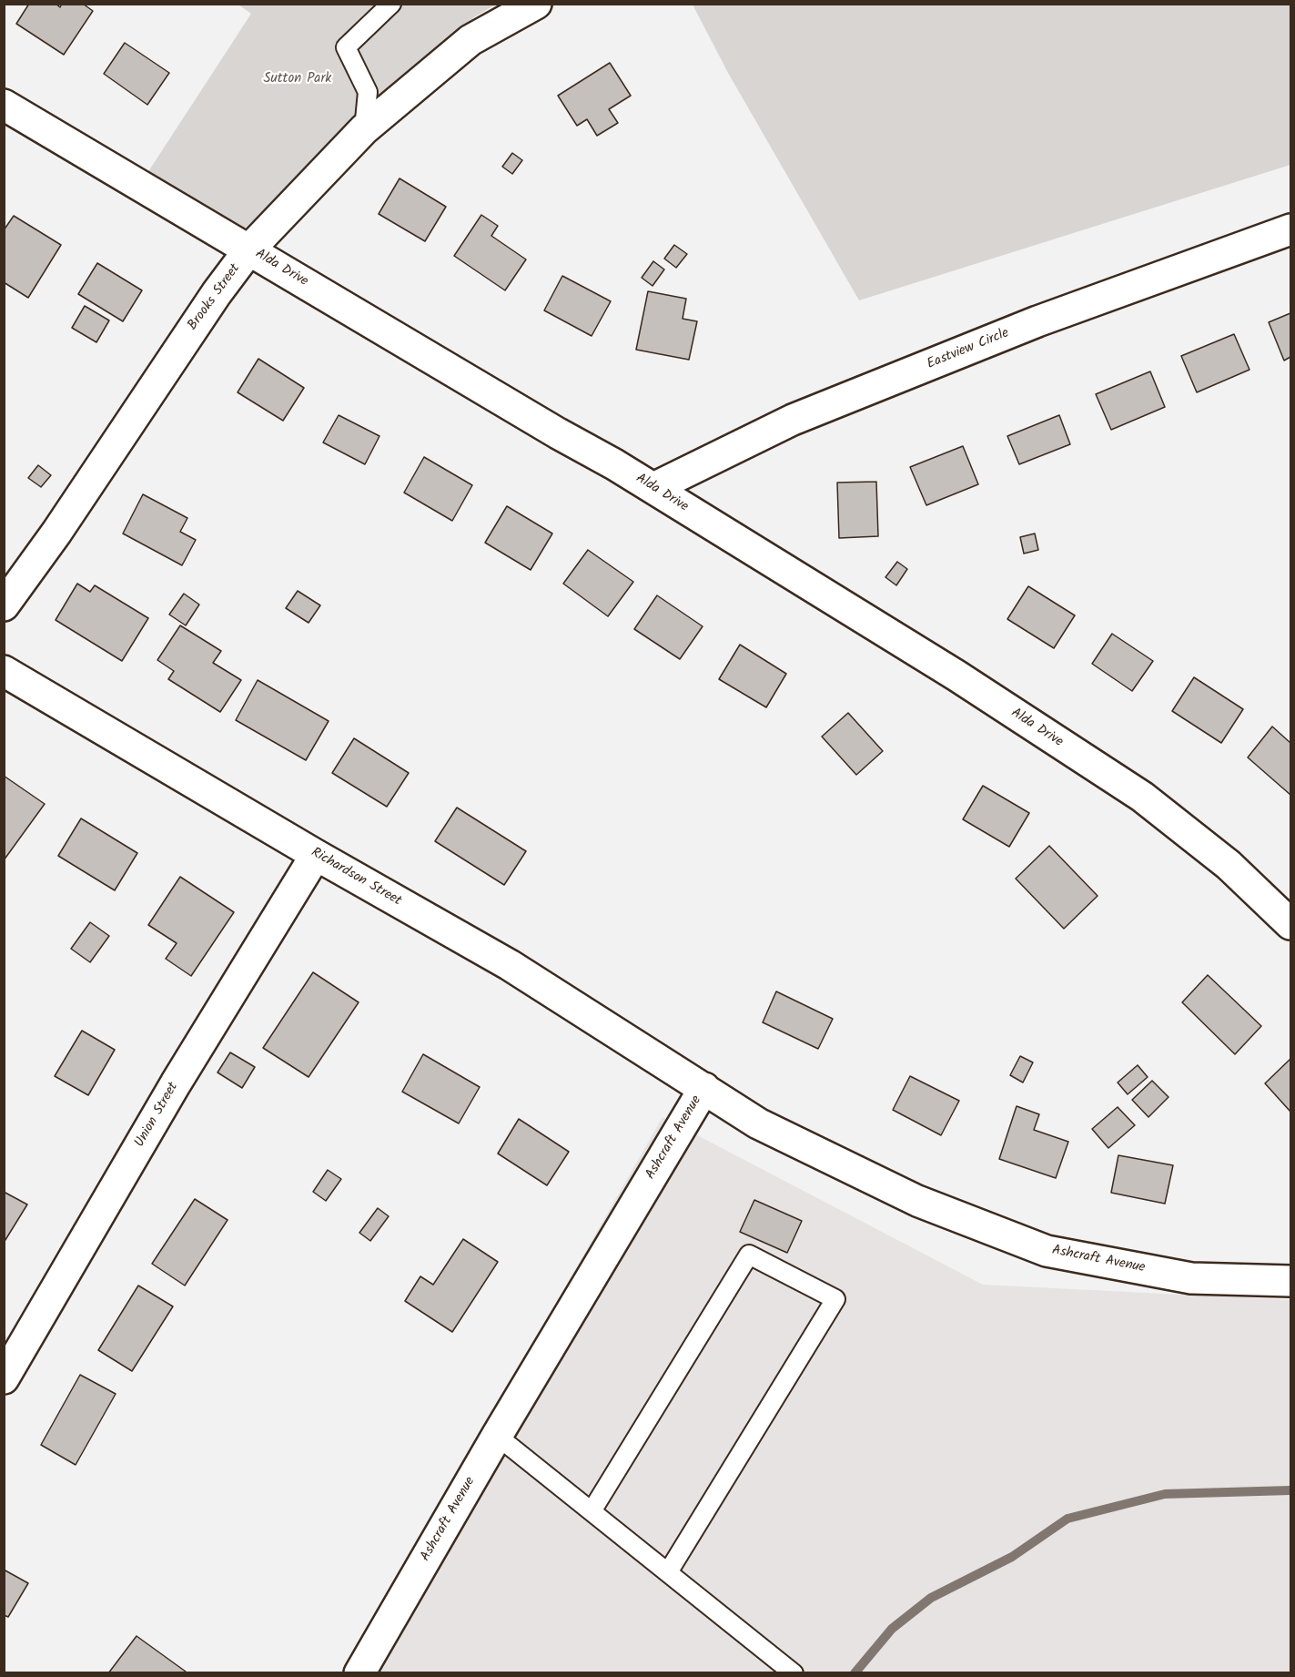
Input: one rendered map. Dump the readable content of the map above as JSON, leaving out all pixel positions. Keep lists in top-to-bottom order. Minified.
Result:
{"streets":{"street":["Alda Drive","Brooks Street","Eastview Circle","Richardson Street","Union Street","Ashcraft Avenue"]},"crossings":[["Alda Drive","Brooks Street"],["Alda Drive","Eastview Circle"],["Richardson Street","Union Street"],["Richardson Street","Ashcraft Avenue"]],"parks":["Sutton Park"]}
